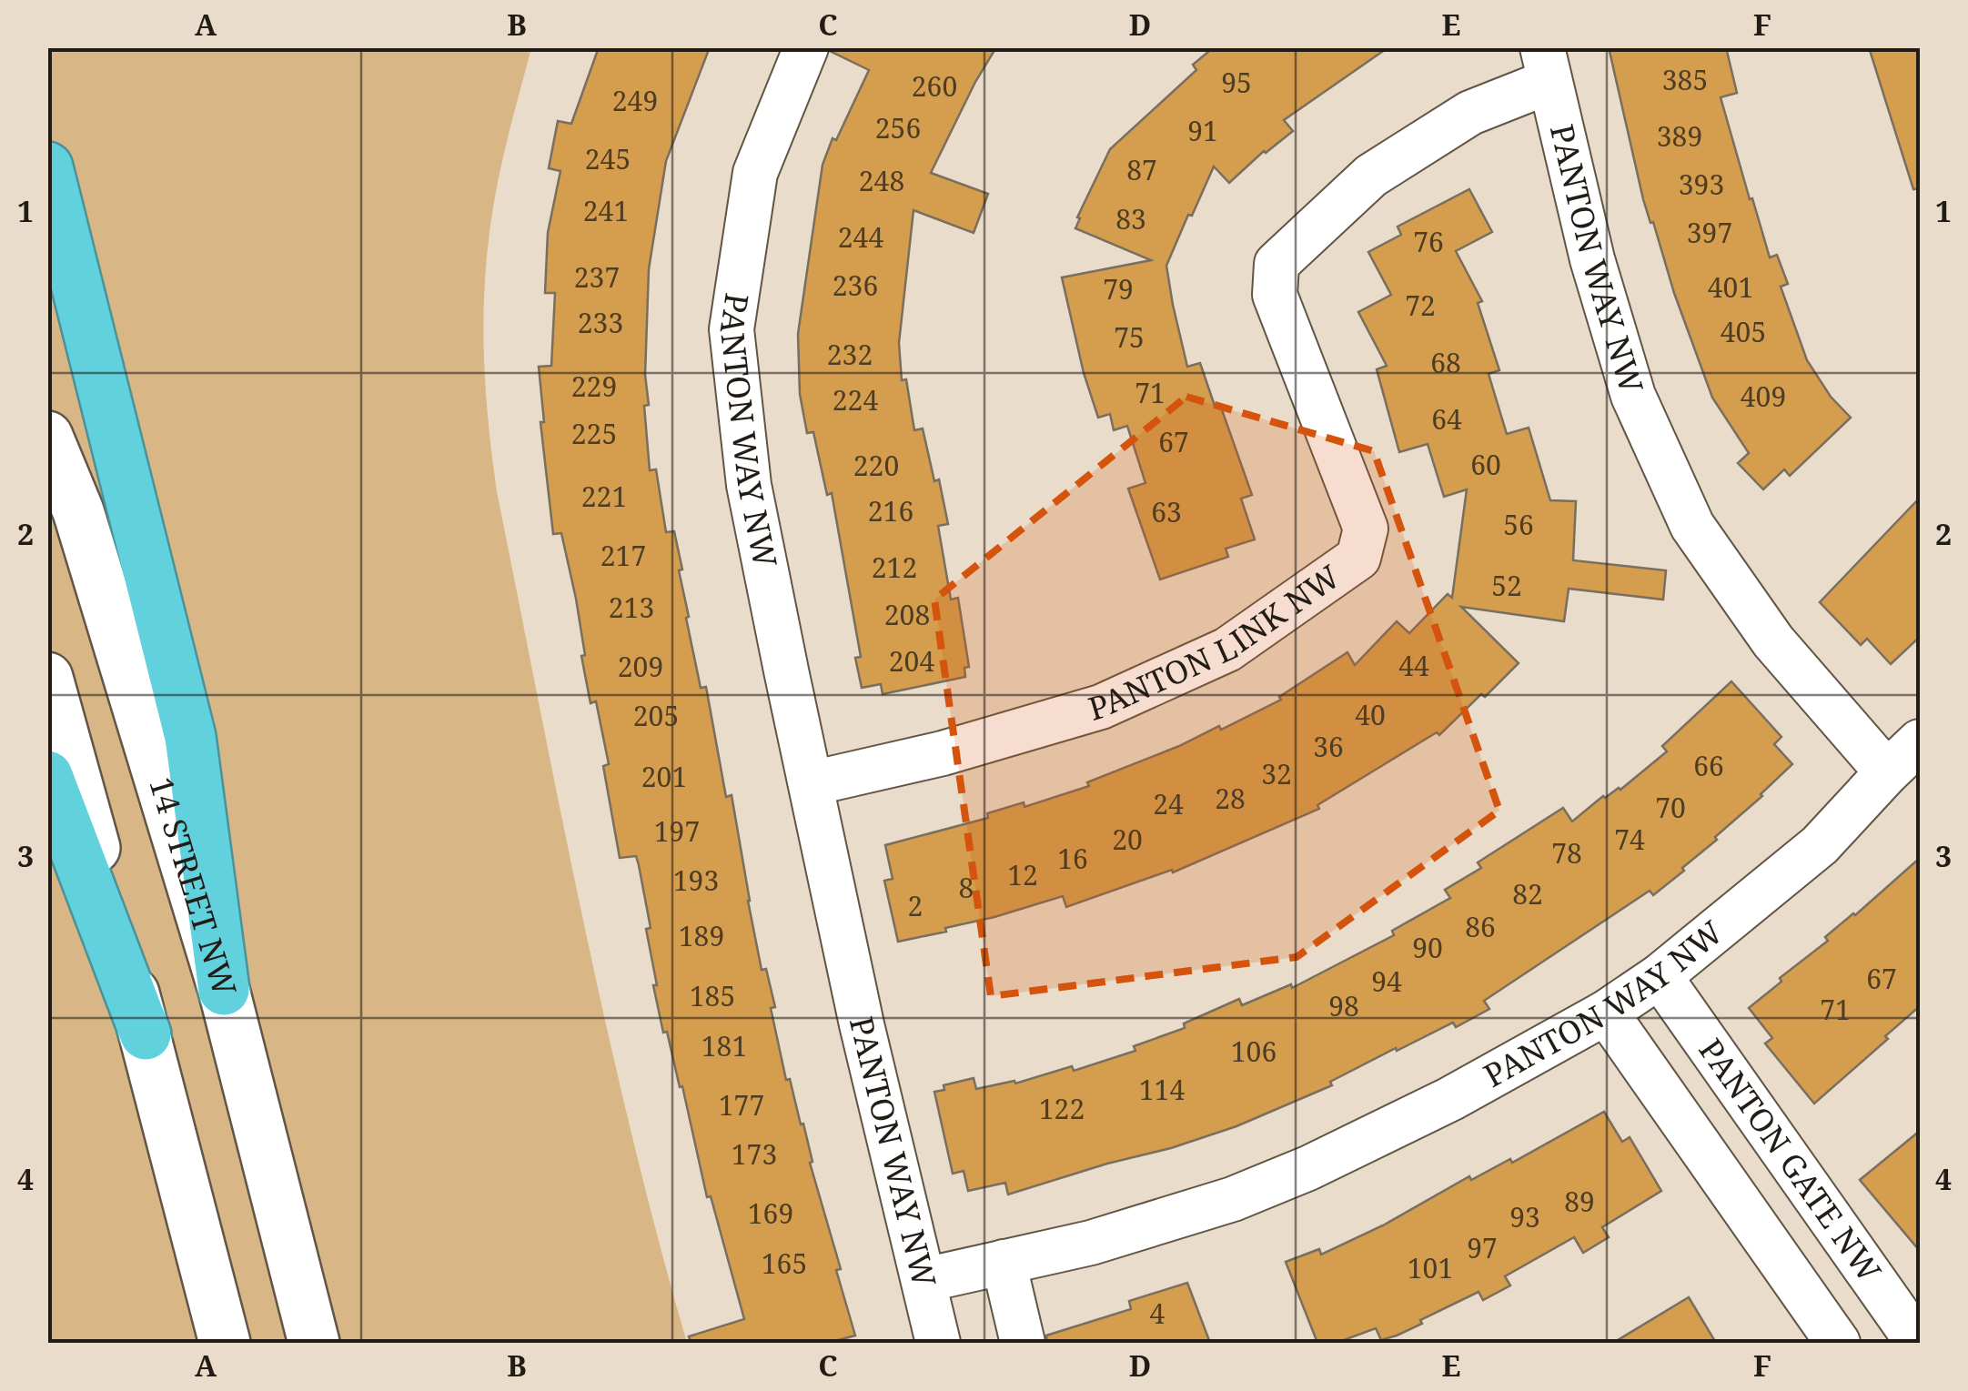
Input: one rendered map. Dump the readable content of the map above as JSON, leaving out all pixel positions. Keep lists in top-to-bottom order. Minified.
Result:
{"streets":{"street":["PANTON WAY NW","PANTON LINK NW","14 STREET NW","PANTON GATE NW"]},"crossings":[["PANTON WAY NW","PANTON LINK NW"],["PANTON WAY NW","PANTON GATE NW"]],"house_numbers":["385","95","260","249","256","91","389","245","87","248","393","241","83","397","244","76","237","236","401","79","72","233","405","75","232","68","229","71","409","224","64","225","67","60","220","221","216","63","56","217","212","52","213","208","204","44","209","40","205","36","66","32","201","28","24","70","197","20","74","78","16","12","193","8","82","2","86","189","90","67","94","185","98","71","181","106","114","177","122","173","89","169","93","97","165","101","4"],"grid":{"columns":["A","B","C","D","E","F"],"rows":["1","2","3","4"]}}
